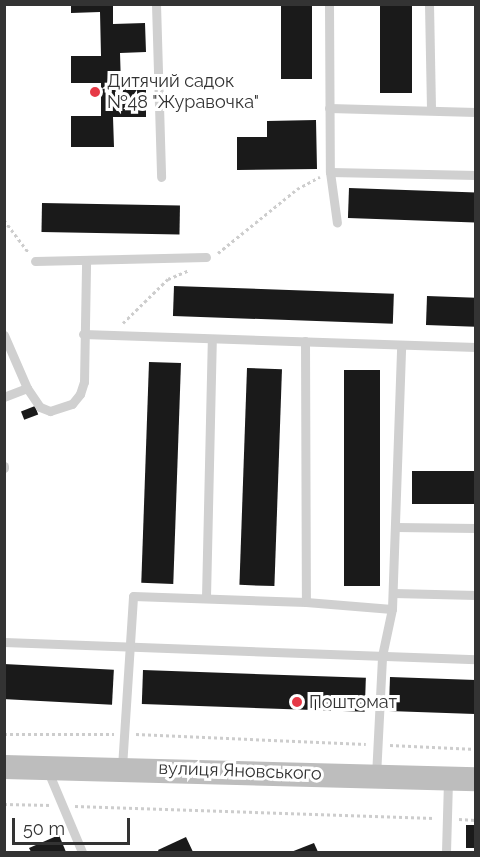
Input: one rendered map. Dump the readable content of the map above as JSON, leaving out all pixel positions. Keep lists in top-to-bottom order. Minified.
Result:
{"streets":{"main road":["вулиця Яновського"]},"places":["Дитячий садок №48 \"Журавочка\"","Поштомат"],"scale_bar":"50 m"}
